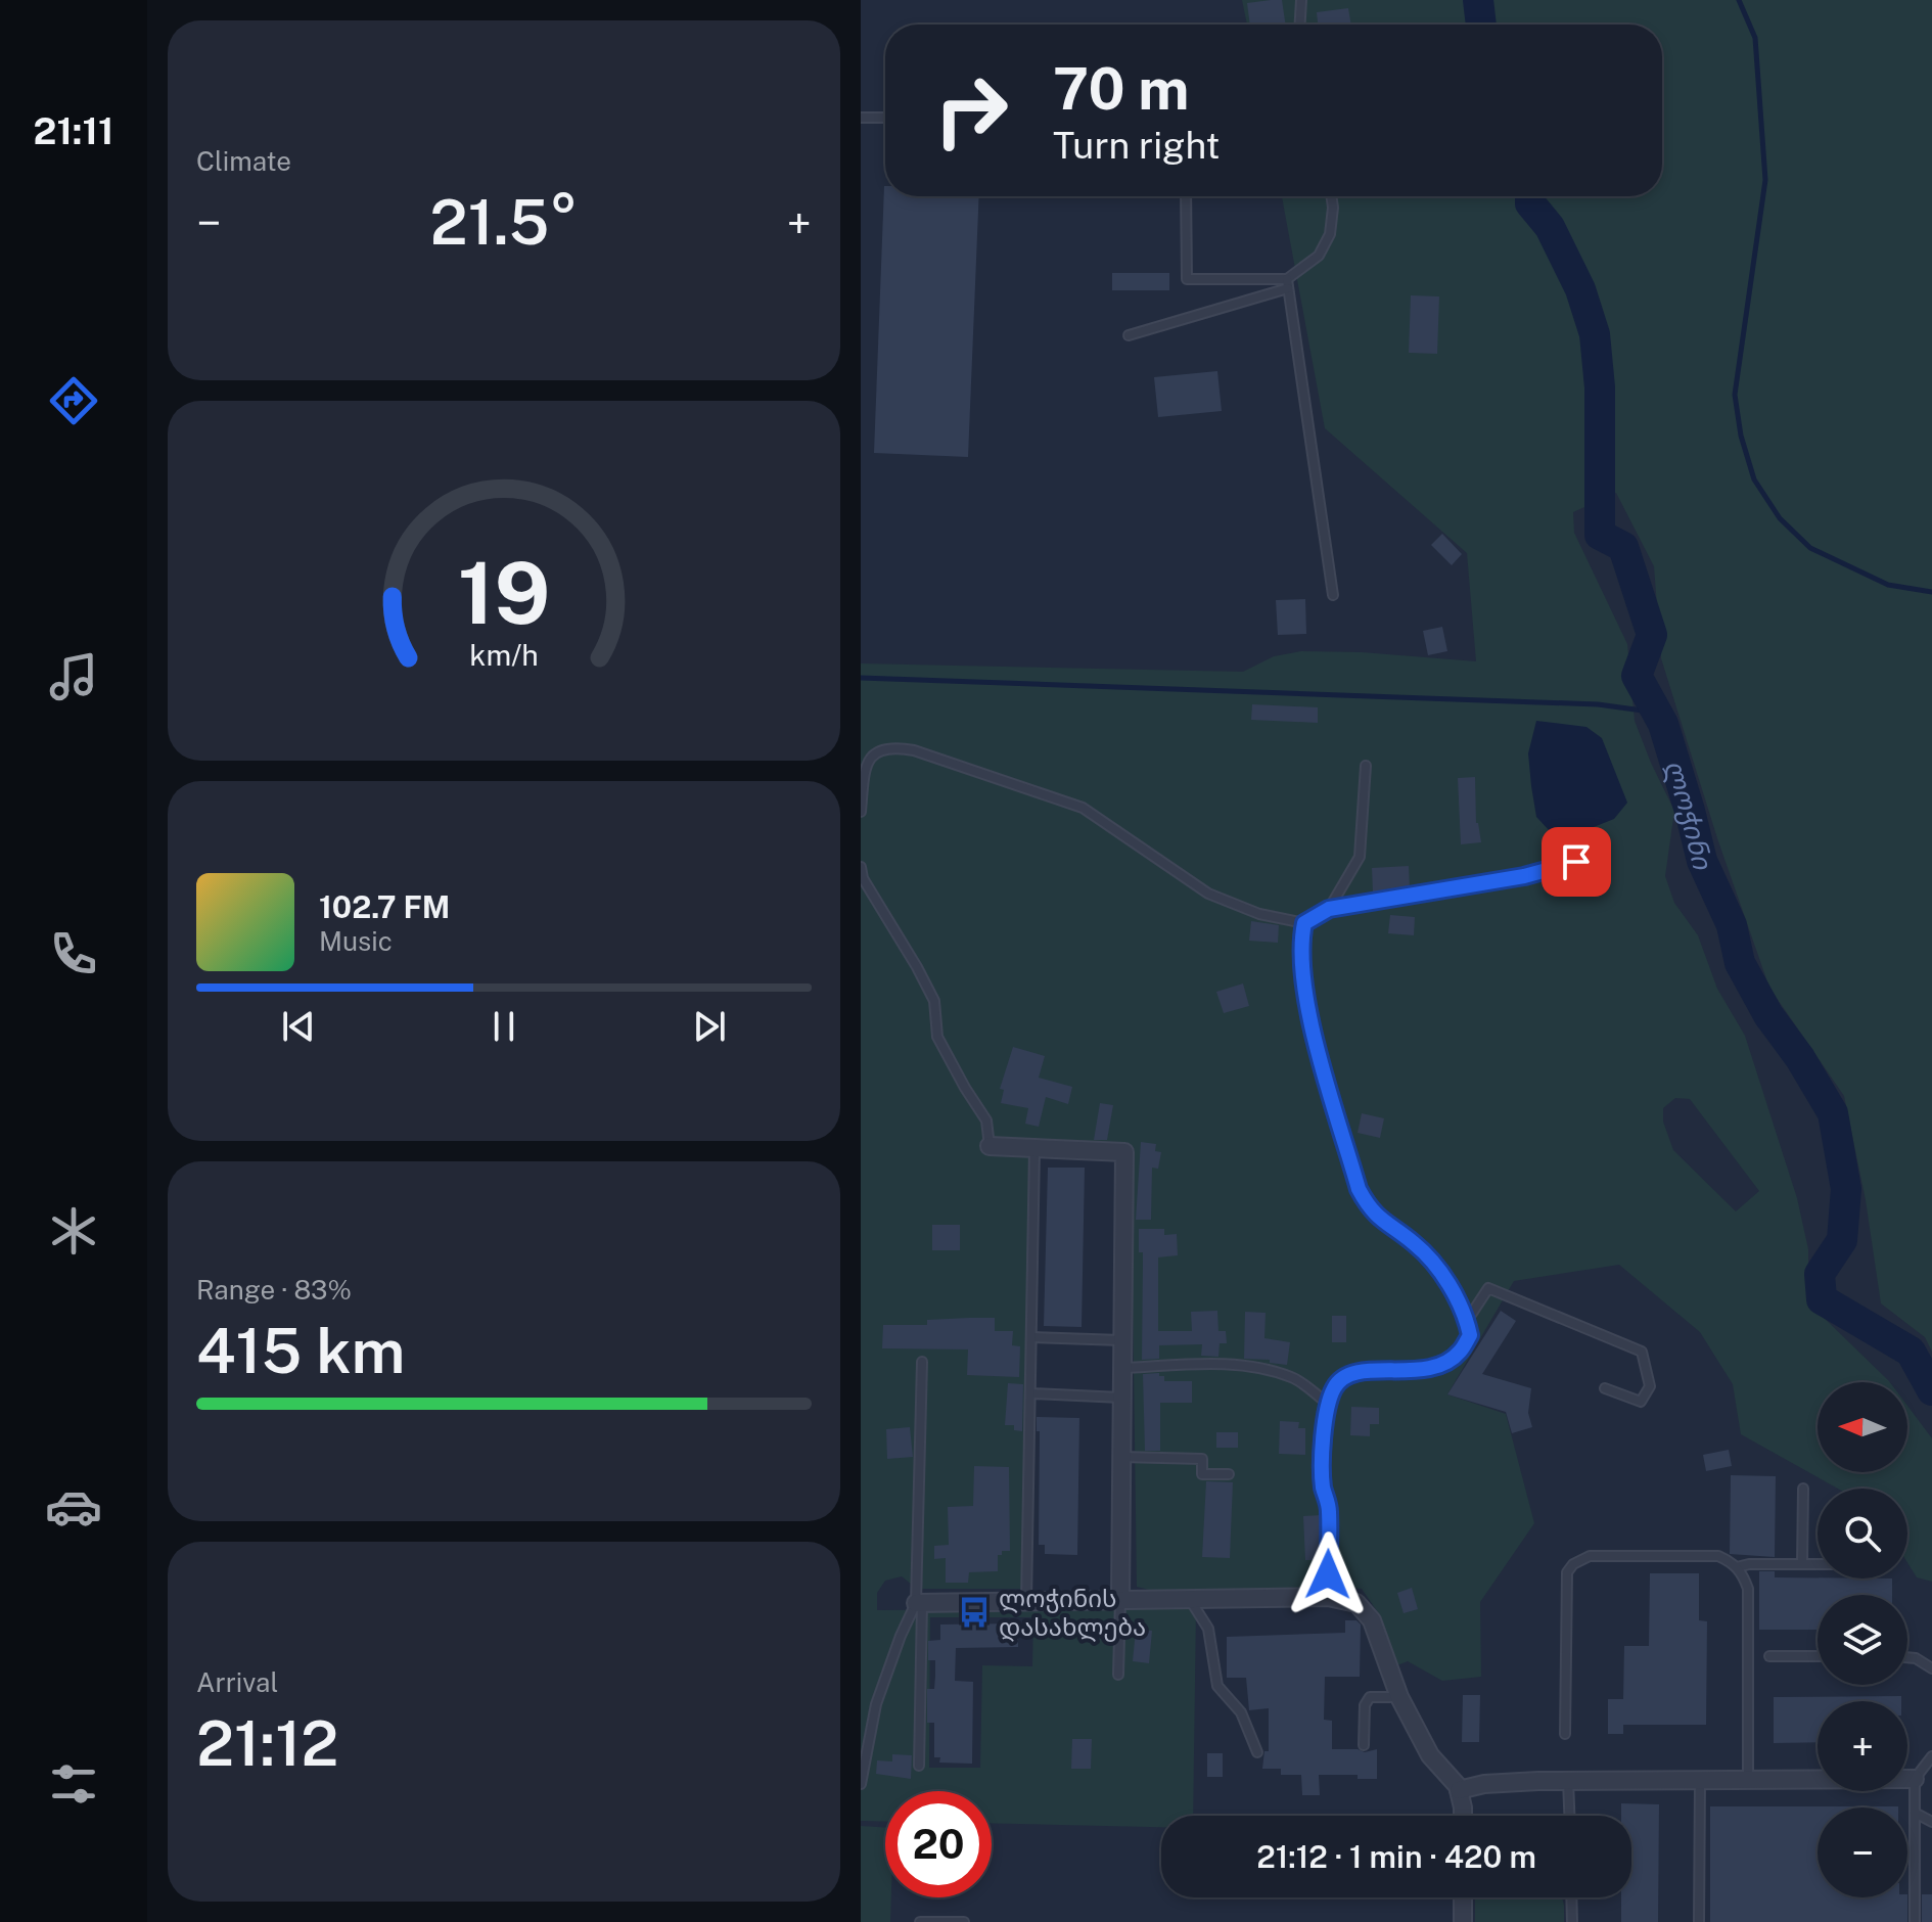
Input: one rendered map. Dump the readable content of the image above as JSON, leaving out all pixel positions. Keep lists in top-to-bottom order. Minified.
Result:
{"water":["ლოჭინი"],"places":{"bus stop":["ლოჭინის დასახლება"]},"north":"left","page":{"tabs":"21:11","tile":["Climate",["Range · 83%","415 km"],["Arrival","21:12"]],"turn":["70 m","Turn right"],"heat":["−","21.5°","+"],"song":["102.7 FM","Music"],"map_buttons":["+","−"],"limit":"20","trip":"21:12 · 1 min · 420 m","gauge":["19","km/h"]}}
